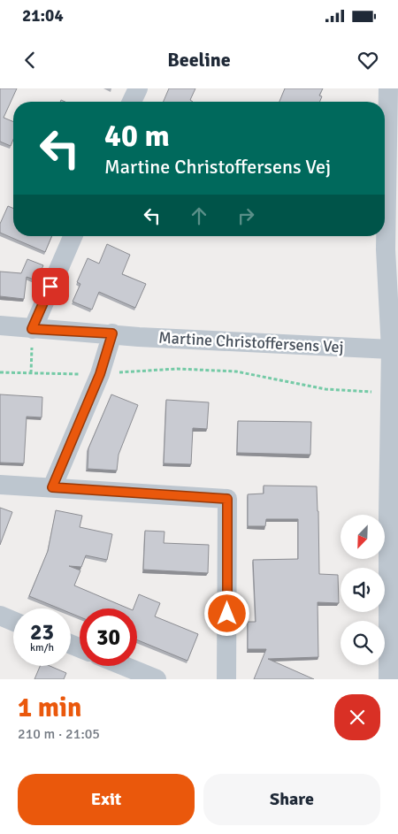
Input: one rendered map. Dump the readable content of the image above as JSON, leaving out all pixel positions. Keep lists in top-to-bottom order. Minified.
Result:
{"streets":{"street":["Martine Christoffersens Vej"]},"north":"bottom left","page":{"status":"21:04","header":"Beeline","turn":["40 m","Martine Christoffersens Vej"],"speed":"23 km/h","limit":"30","heading":["1 min","210 m · 21:05"],"buttons":["Exit","Share"]}}
